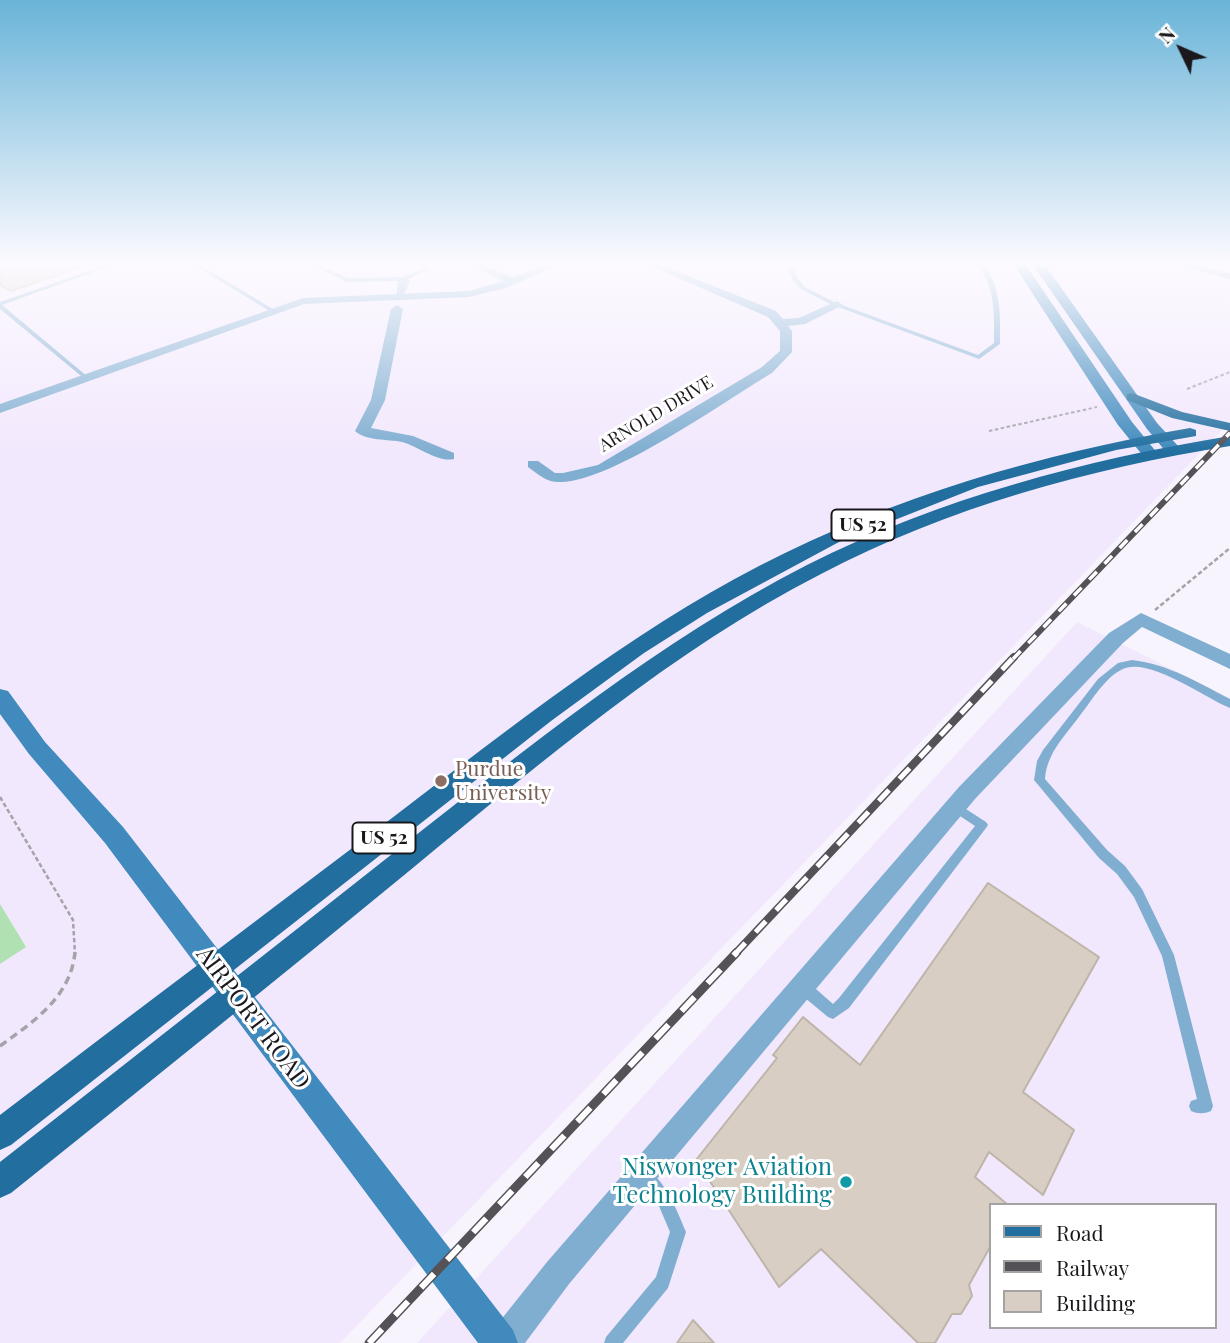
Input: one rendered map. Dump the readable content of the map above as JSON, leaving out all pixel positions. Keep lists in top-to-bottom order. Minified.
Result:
{"streets":{"main road":["US 52","AIRPORT ROAD"],"street":["ARNOLD DRIVE"]},"crossings":[["US 52","AIRPORT ROAD"]],"places":["Purdue University","Niswonger Aviation Technology Building"],"legend":["Road","Railway","Building"],"north":"top left"}
